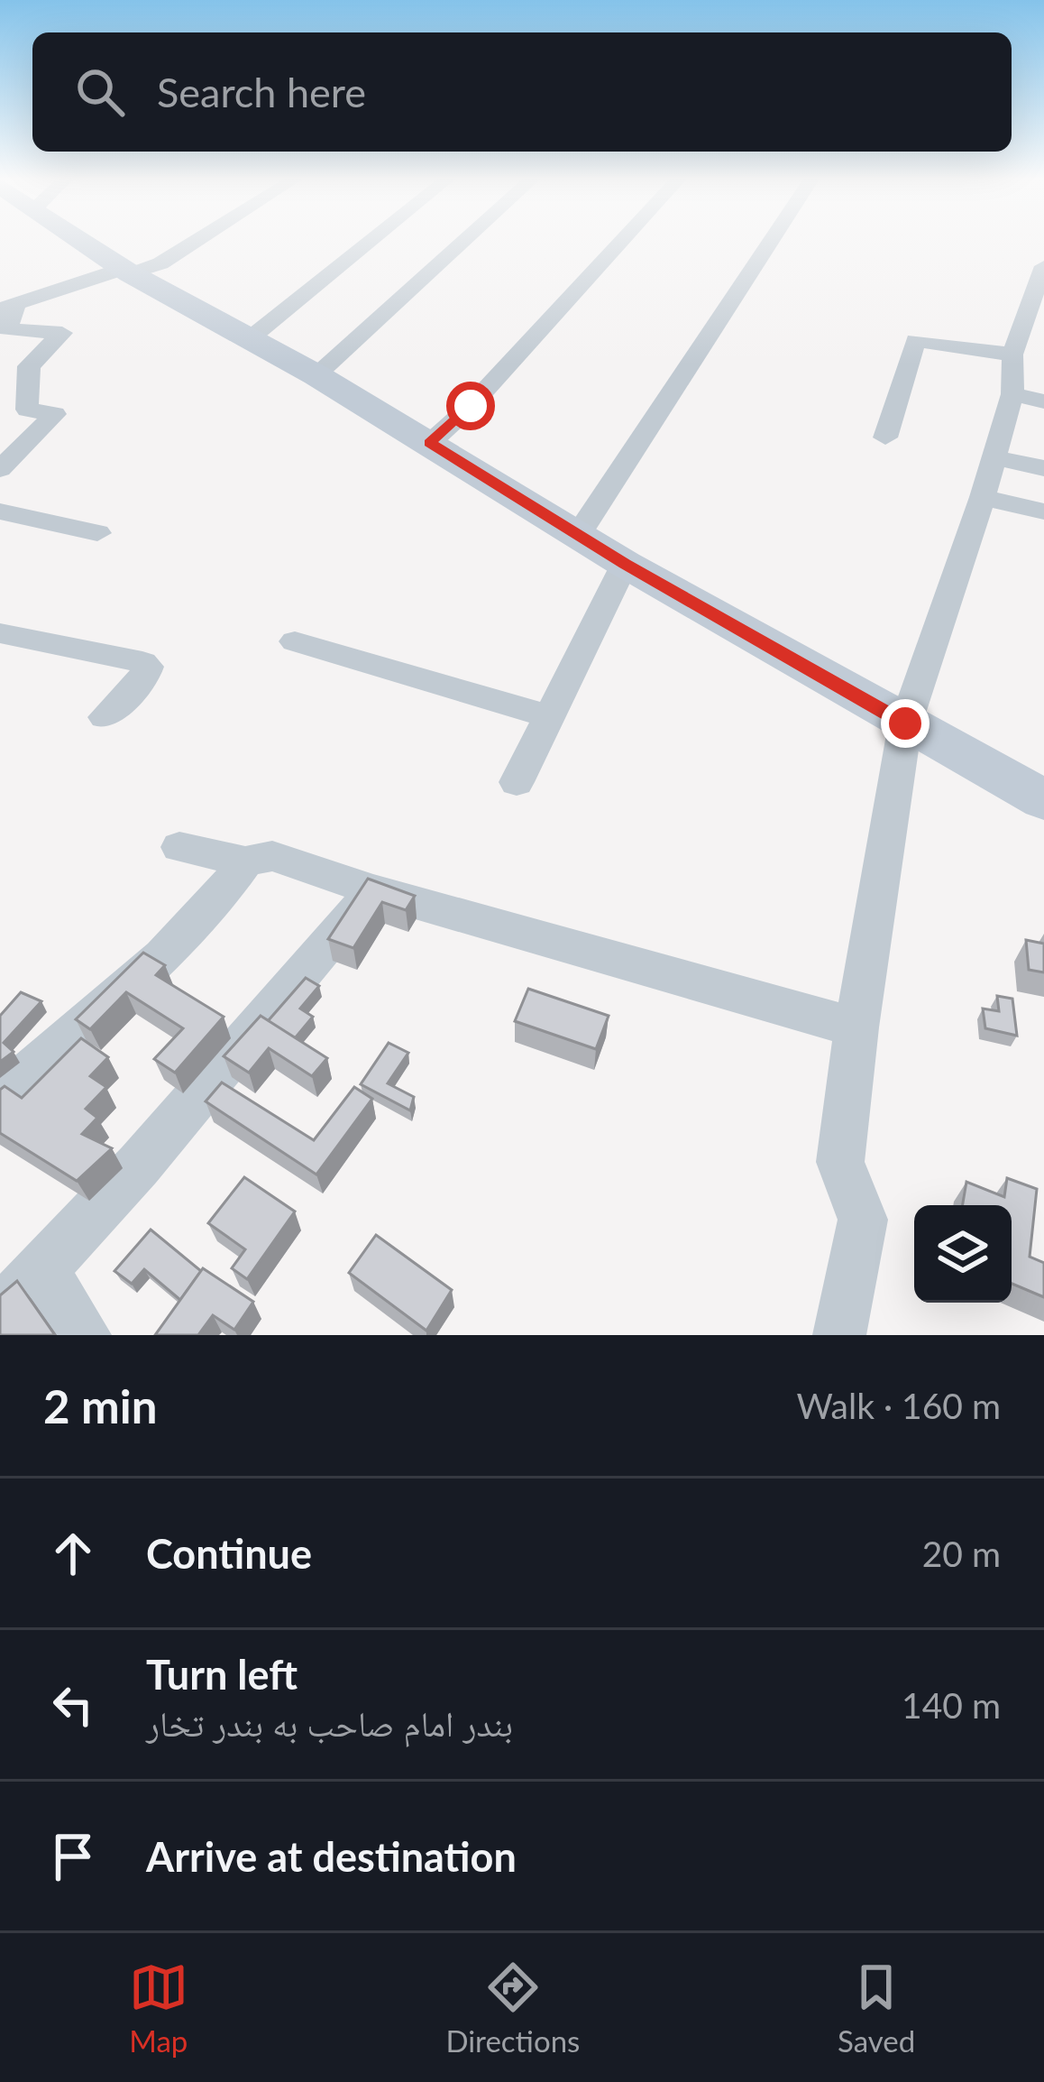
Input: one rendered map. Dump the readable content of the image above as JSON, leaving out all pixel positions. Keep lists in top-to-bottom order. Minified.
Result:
{"page":{"search":"Search here","heading":["2 min","Walk · 160 m"],"list":[["Continue","20 m"],["Turn left","بندر امام صاحب به بندر تخار","140 m"],"Arrive at destination"],"nav":["Map","Directions","Saved"]}}
